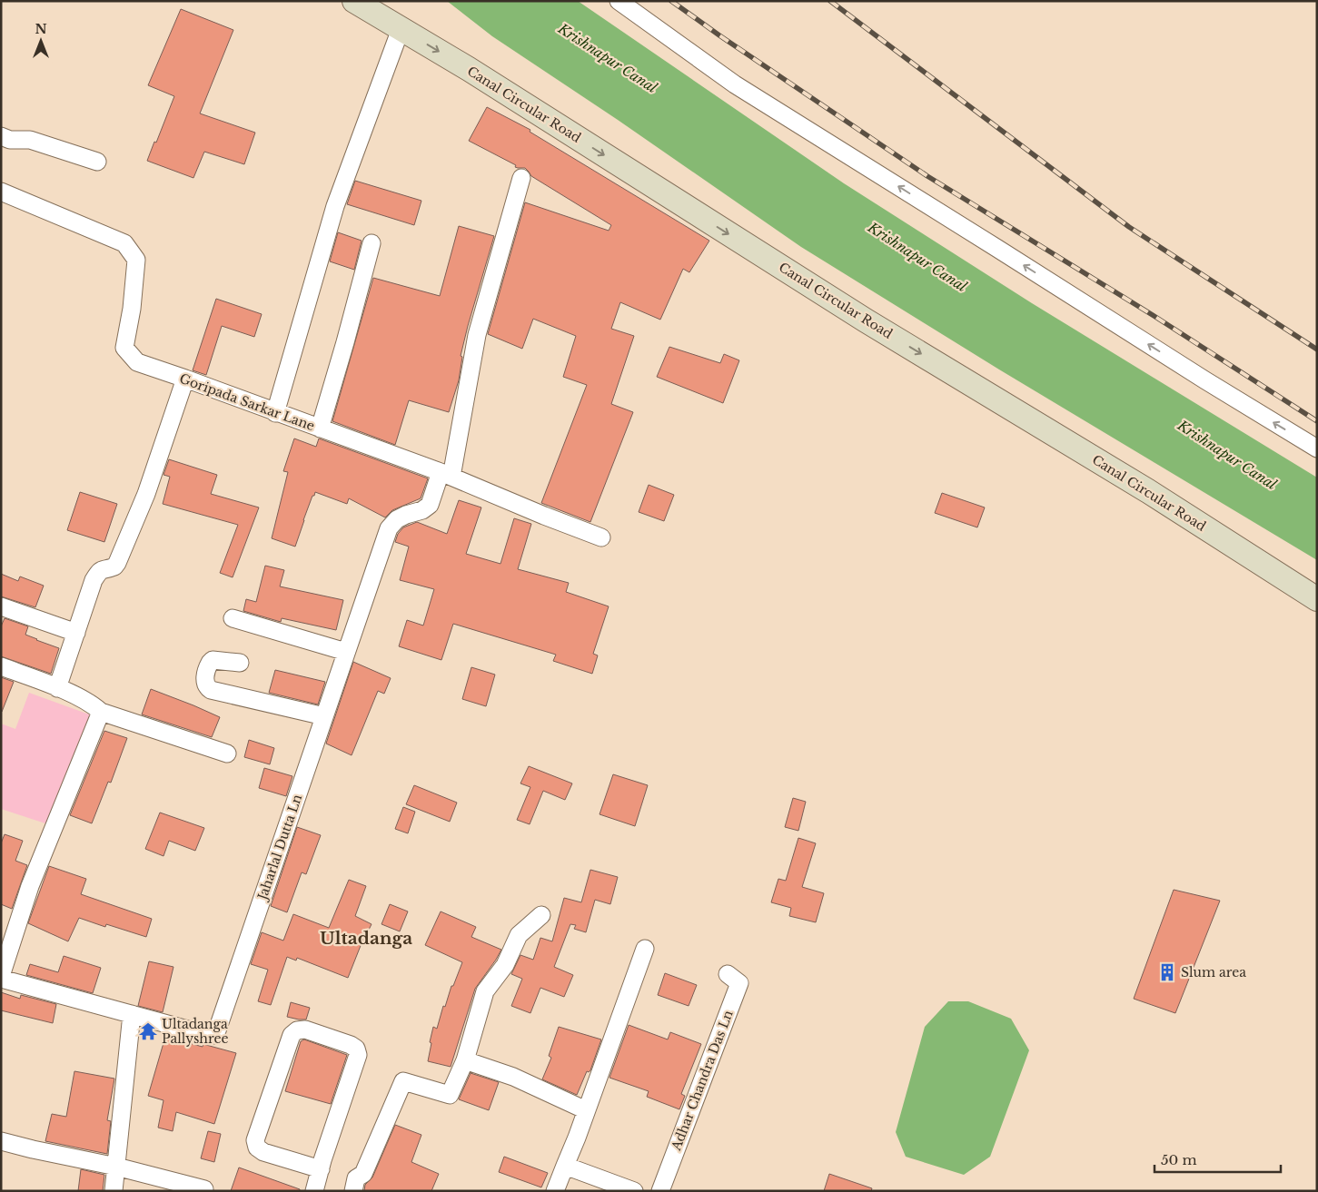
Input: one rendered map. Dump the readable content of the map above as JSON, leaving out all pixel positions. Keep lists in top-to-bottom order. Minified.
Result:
{"streets":{"main road":["Canal Circular Road"],"street":["Goripada Sarkar Lane","Jaharlal Dutta Ln","Adhar Chandra Das Ln"]},"crossings":[["Goripada Sarkar Lane","Jaharlal Dutta Ln"]],"one_way":["Canal Circular Road"],"districts":["Ultadanga"],"water":["Krishnapur Canal"],"places":{"building":["Slum area"],"temple":["Ultadanga Pallyshree"]},"scale_bar":"50 m","north":"top"}
